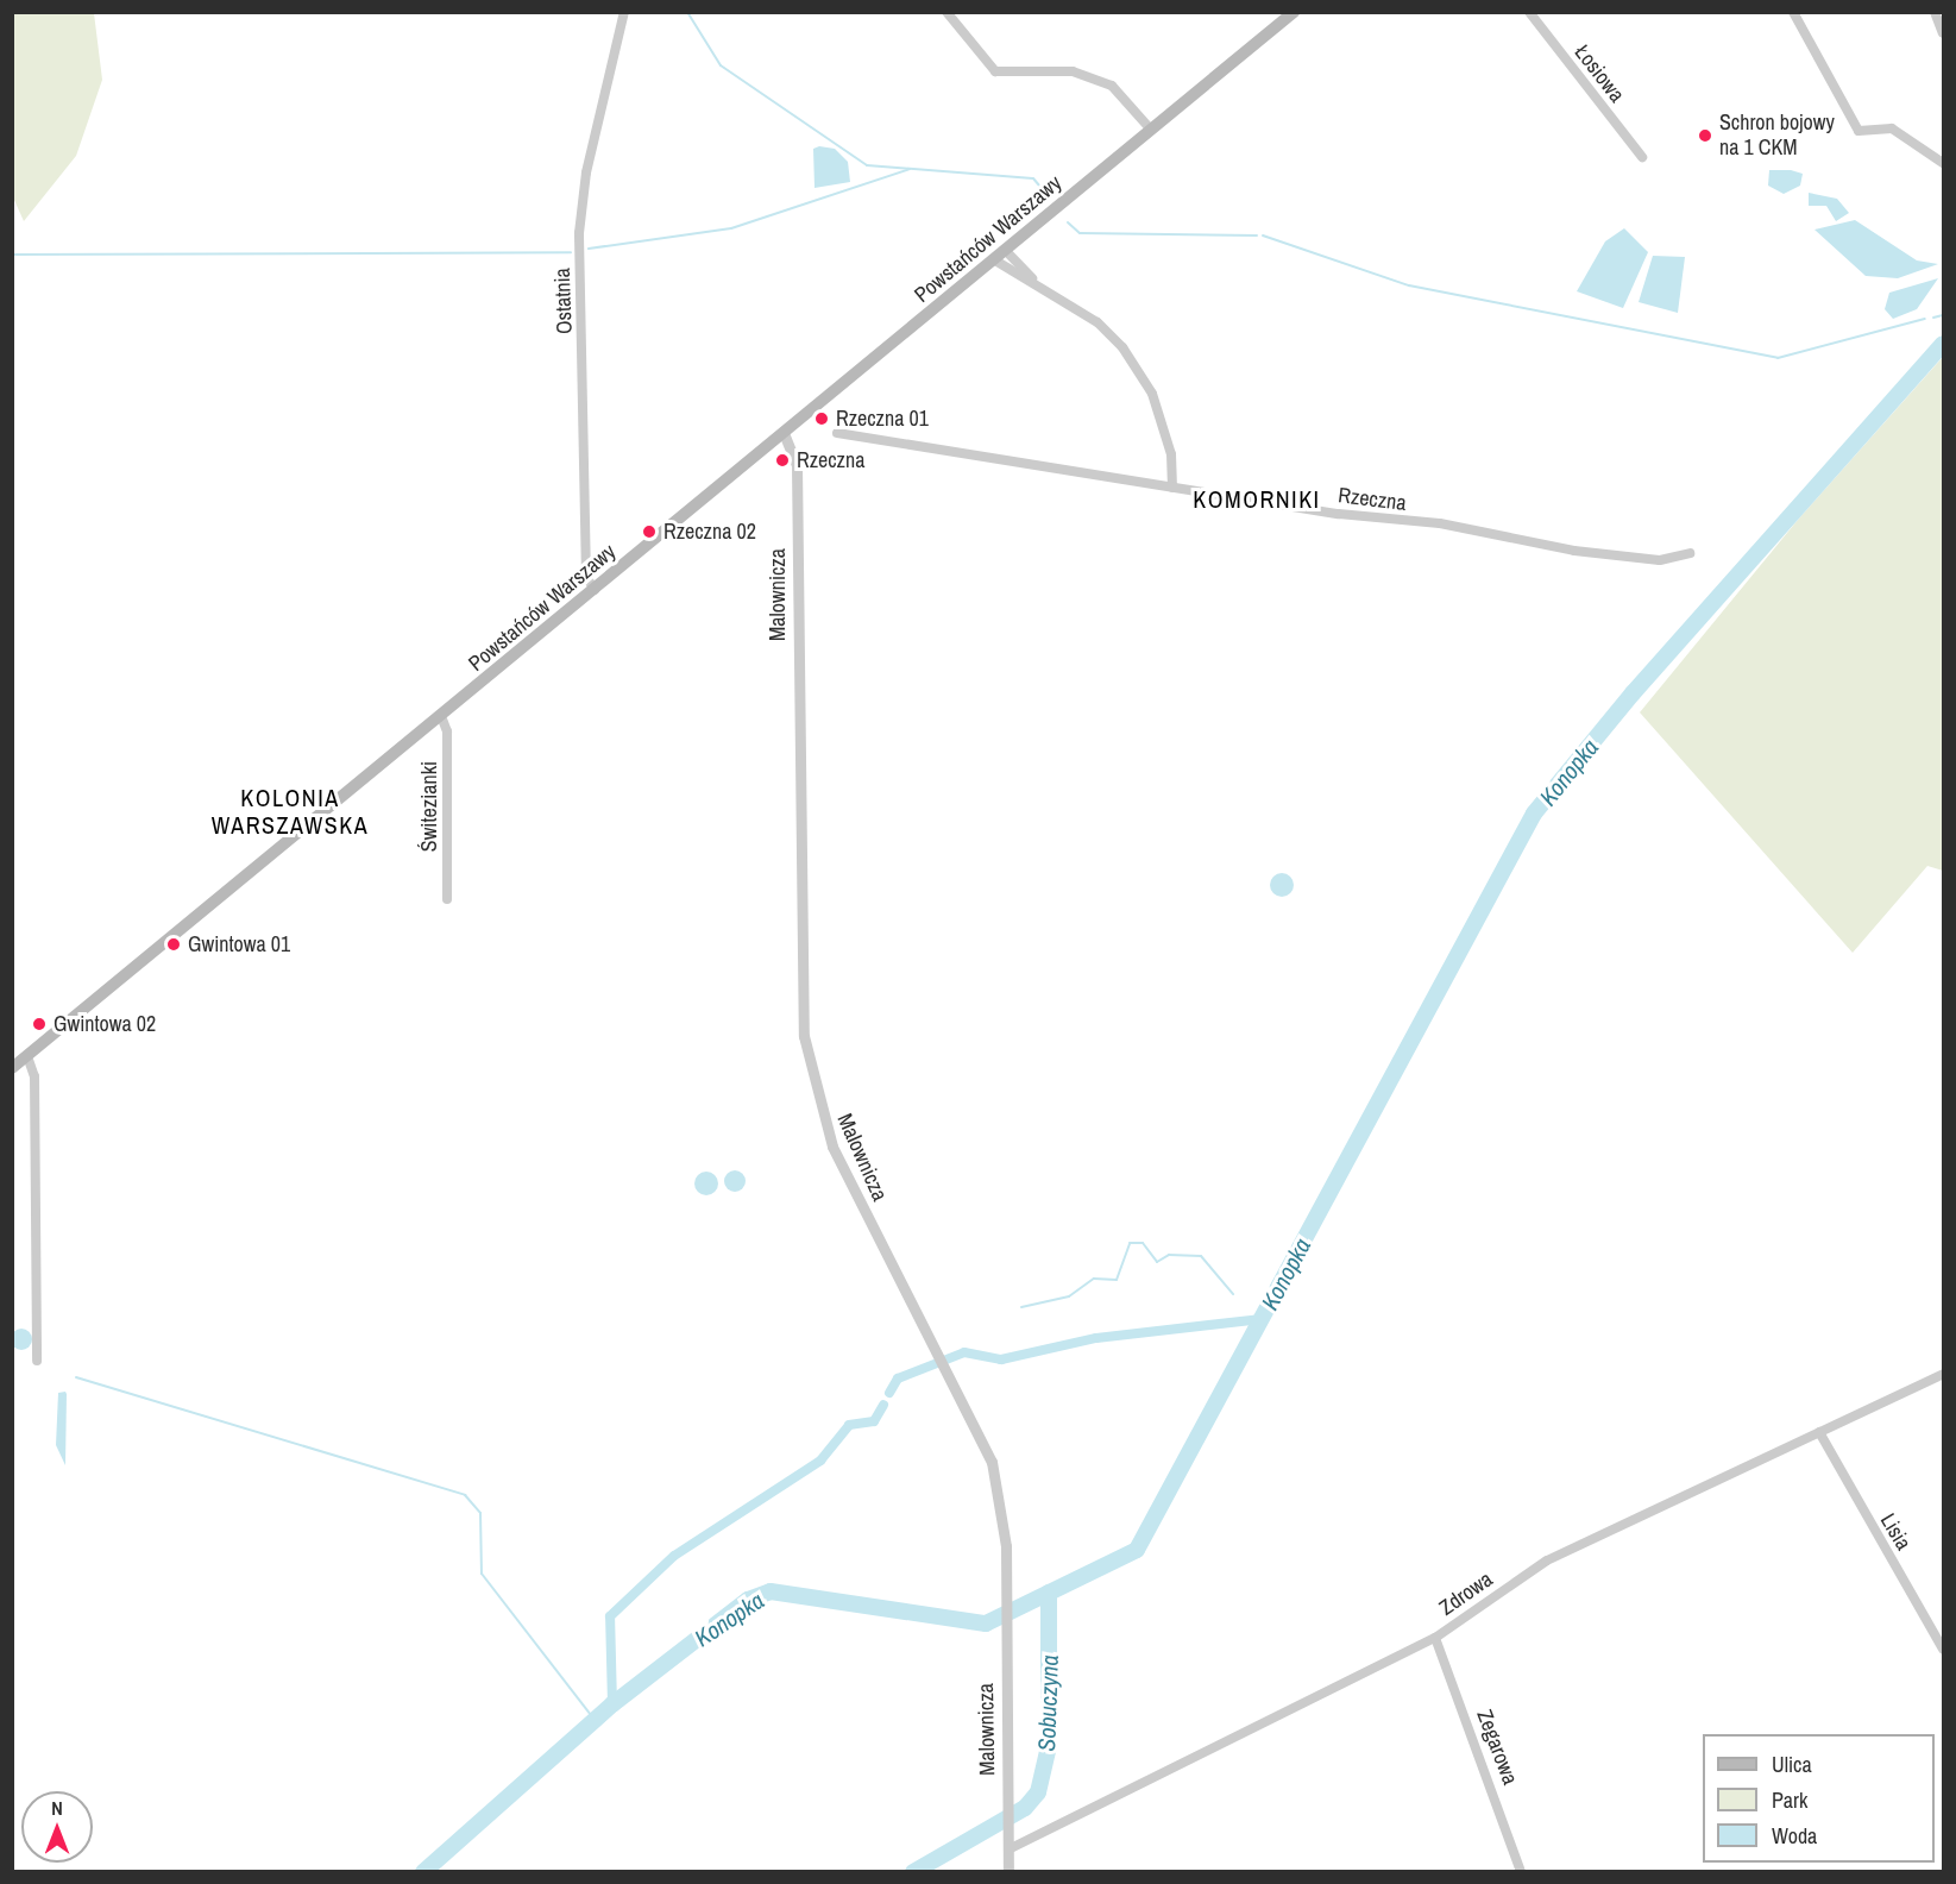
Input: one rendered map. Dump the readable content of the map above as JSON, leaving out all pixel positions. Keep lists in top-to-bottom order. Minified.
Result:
{"streets":{"main road":["Powstańców Warszawy"],"street":["Łosiowa","Ostatnia","Rzeczna","Malownicza","Świtezianki","Lisia","Zdrowa","Zegarowa"]},"crossings":[["Powstańców Warszawy","Ostatnia"],["Powstańców Warszawy","Malownicza"],["Powstańców Warszawy","Świtezianki"],["Malownicza","Zdrowa"],["Lisia","Zdrowa"],["Zdrowa","Zegarowa"]],"districts":["KOMORNIKI","KOLONIA WARSZAWSKA"],"water":["Konopka","Sobuczyna"],"places":["Schron bojowy na 1 CKM","Rzeczna 01","Rzeczna","Rzeczna 02","Gwintowa 01","Gwintowa 02"],"legend":["Ulica","Park","Woda"],"north":"top"}
